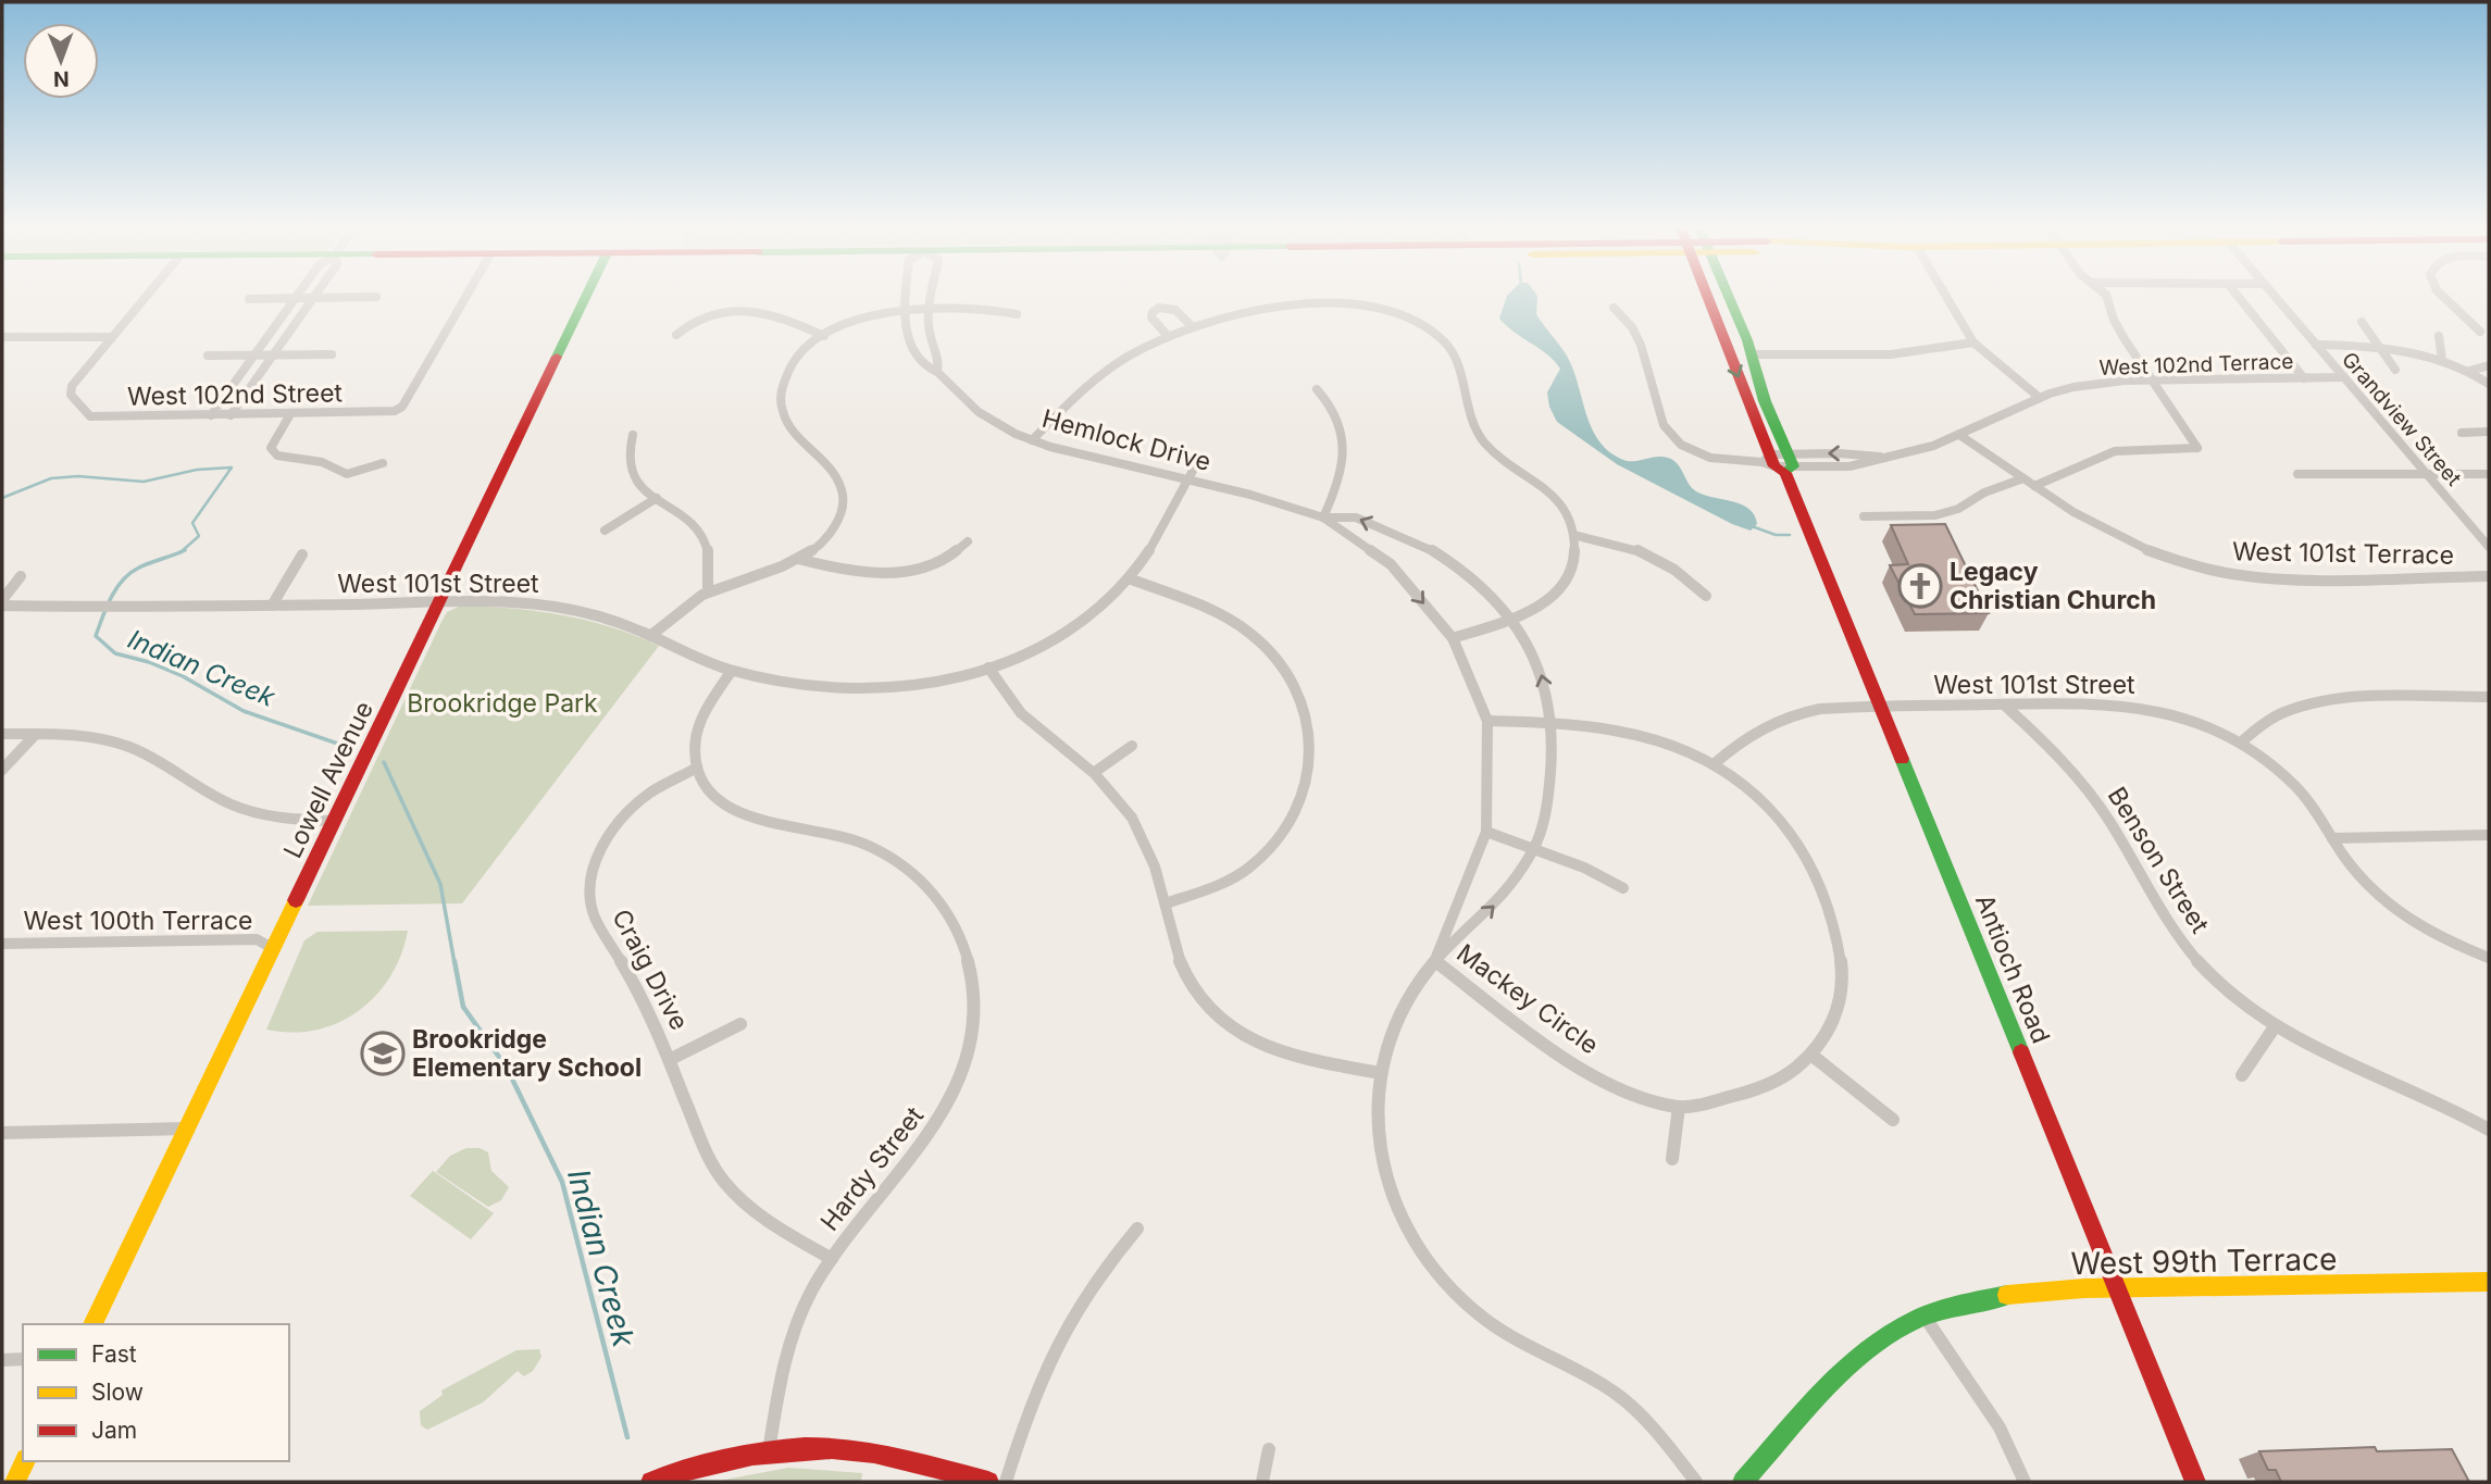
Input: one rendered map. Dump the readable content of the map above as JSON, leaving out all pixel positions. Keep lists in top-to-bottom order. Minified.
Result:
{"streets":{"main road":["Lowell Avenue","Antioch Road","West 99th Terrace"],"street":["West 102nd Terrace","West 102nd Street","Grandview Street","Hemlock Drive","West 101st Terrace","West 101st Street","Benson Street","West 100th Terrace","Craig Drive","Mackey Circle","Hardy Street"]},"crossings":[["West 102nd Terrace","Grandview Street"],["West 102nd Terrace","West 101st Terrace"],["West 102nd Terrace","Antioch Road"],["Hemlock Drive","West 101st Street"],["Hemlock Drive","Mackey Circle"],["West 101st Street","Lowell Avenue"],["West 101st Street","Benson Street"],["West 101st Street","Antioch Road"],["West 101st Street","Mackey Circle"],["Lowell Avenue","West 100th Terrace"],["Antioch Road","West 99th Terrace"],["Craig Drive","Hardy Street"]],"water":["Indian Creek"],"parks":["Brookridge Park"],"places":{"church":["Legacy Christian Church"],"school or university":["Brookridge Elementary School"]},"legend":["Fast","Slow","Jam"],"north":"bottom"}
